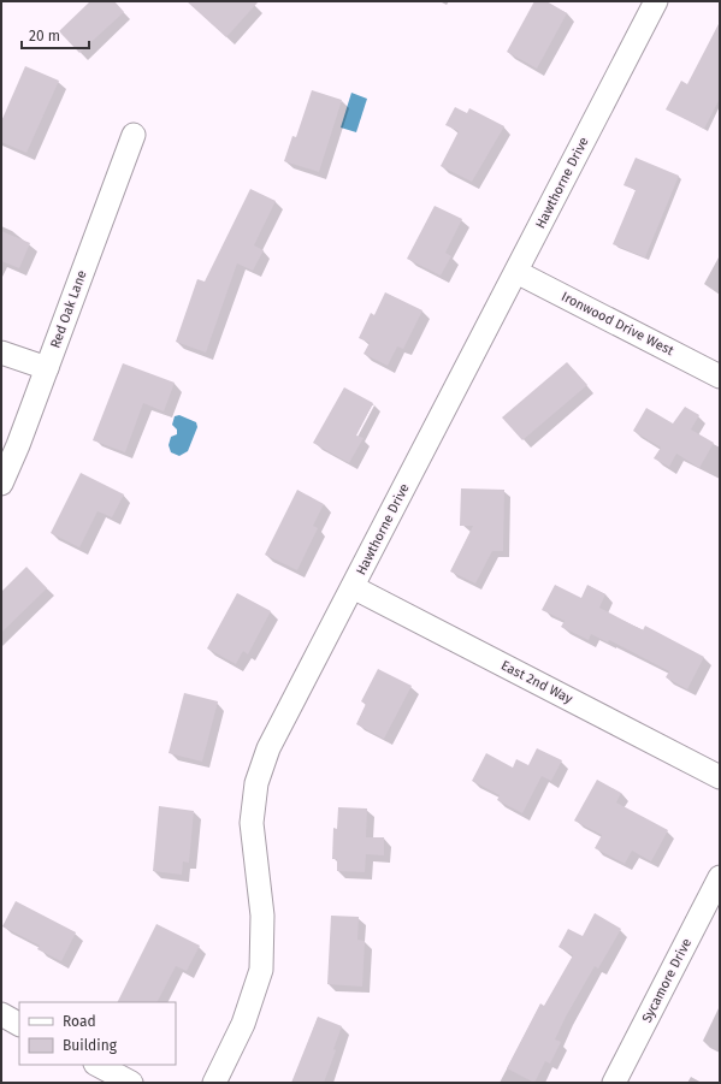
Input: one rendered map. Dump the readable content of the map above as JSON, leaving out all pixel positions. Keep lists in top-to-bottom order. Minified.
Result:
{"streets":{"street":["Hawthorne Drive","Red Oak Lane","Ironwood Drive West","East 2nd Way","Sycamore Drive"]},"crossings":[["Hawthorne Drive","Ironwood Drive West"],["Hawthorne Drive","East 2nd Way"]],"legend":["Road","Building"],"scale_bar":"20 m"}
